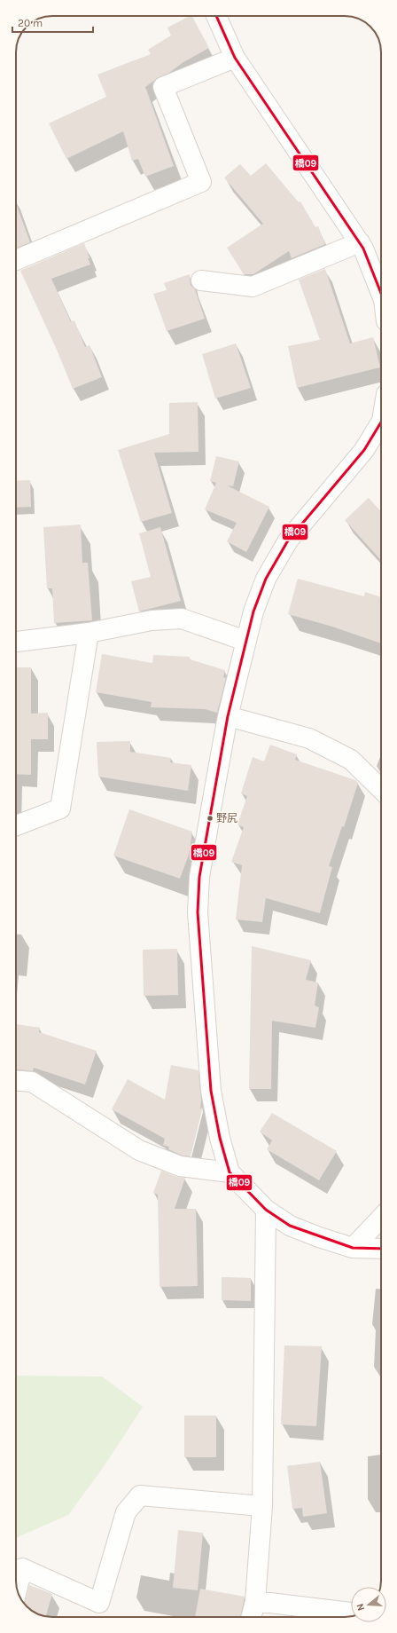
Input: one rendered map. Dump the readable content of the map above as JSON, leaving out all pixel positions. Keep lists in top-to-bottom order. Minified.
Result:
{"places":["野尻"],"lines":["transit line 橋09"],"scale_bar":"20 m","north":"left"}
